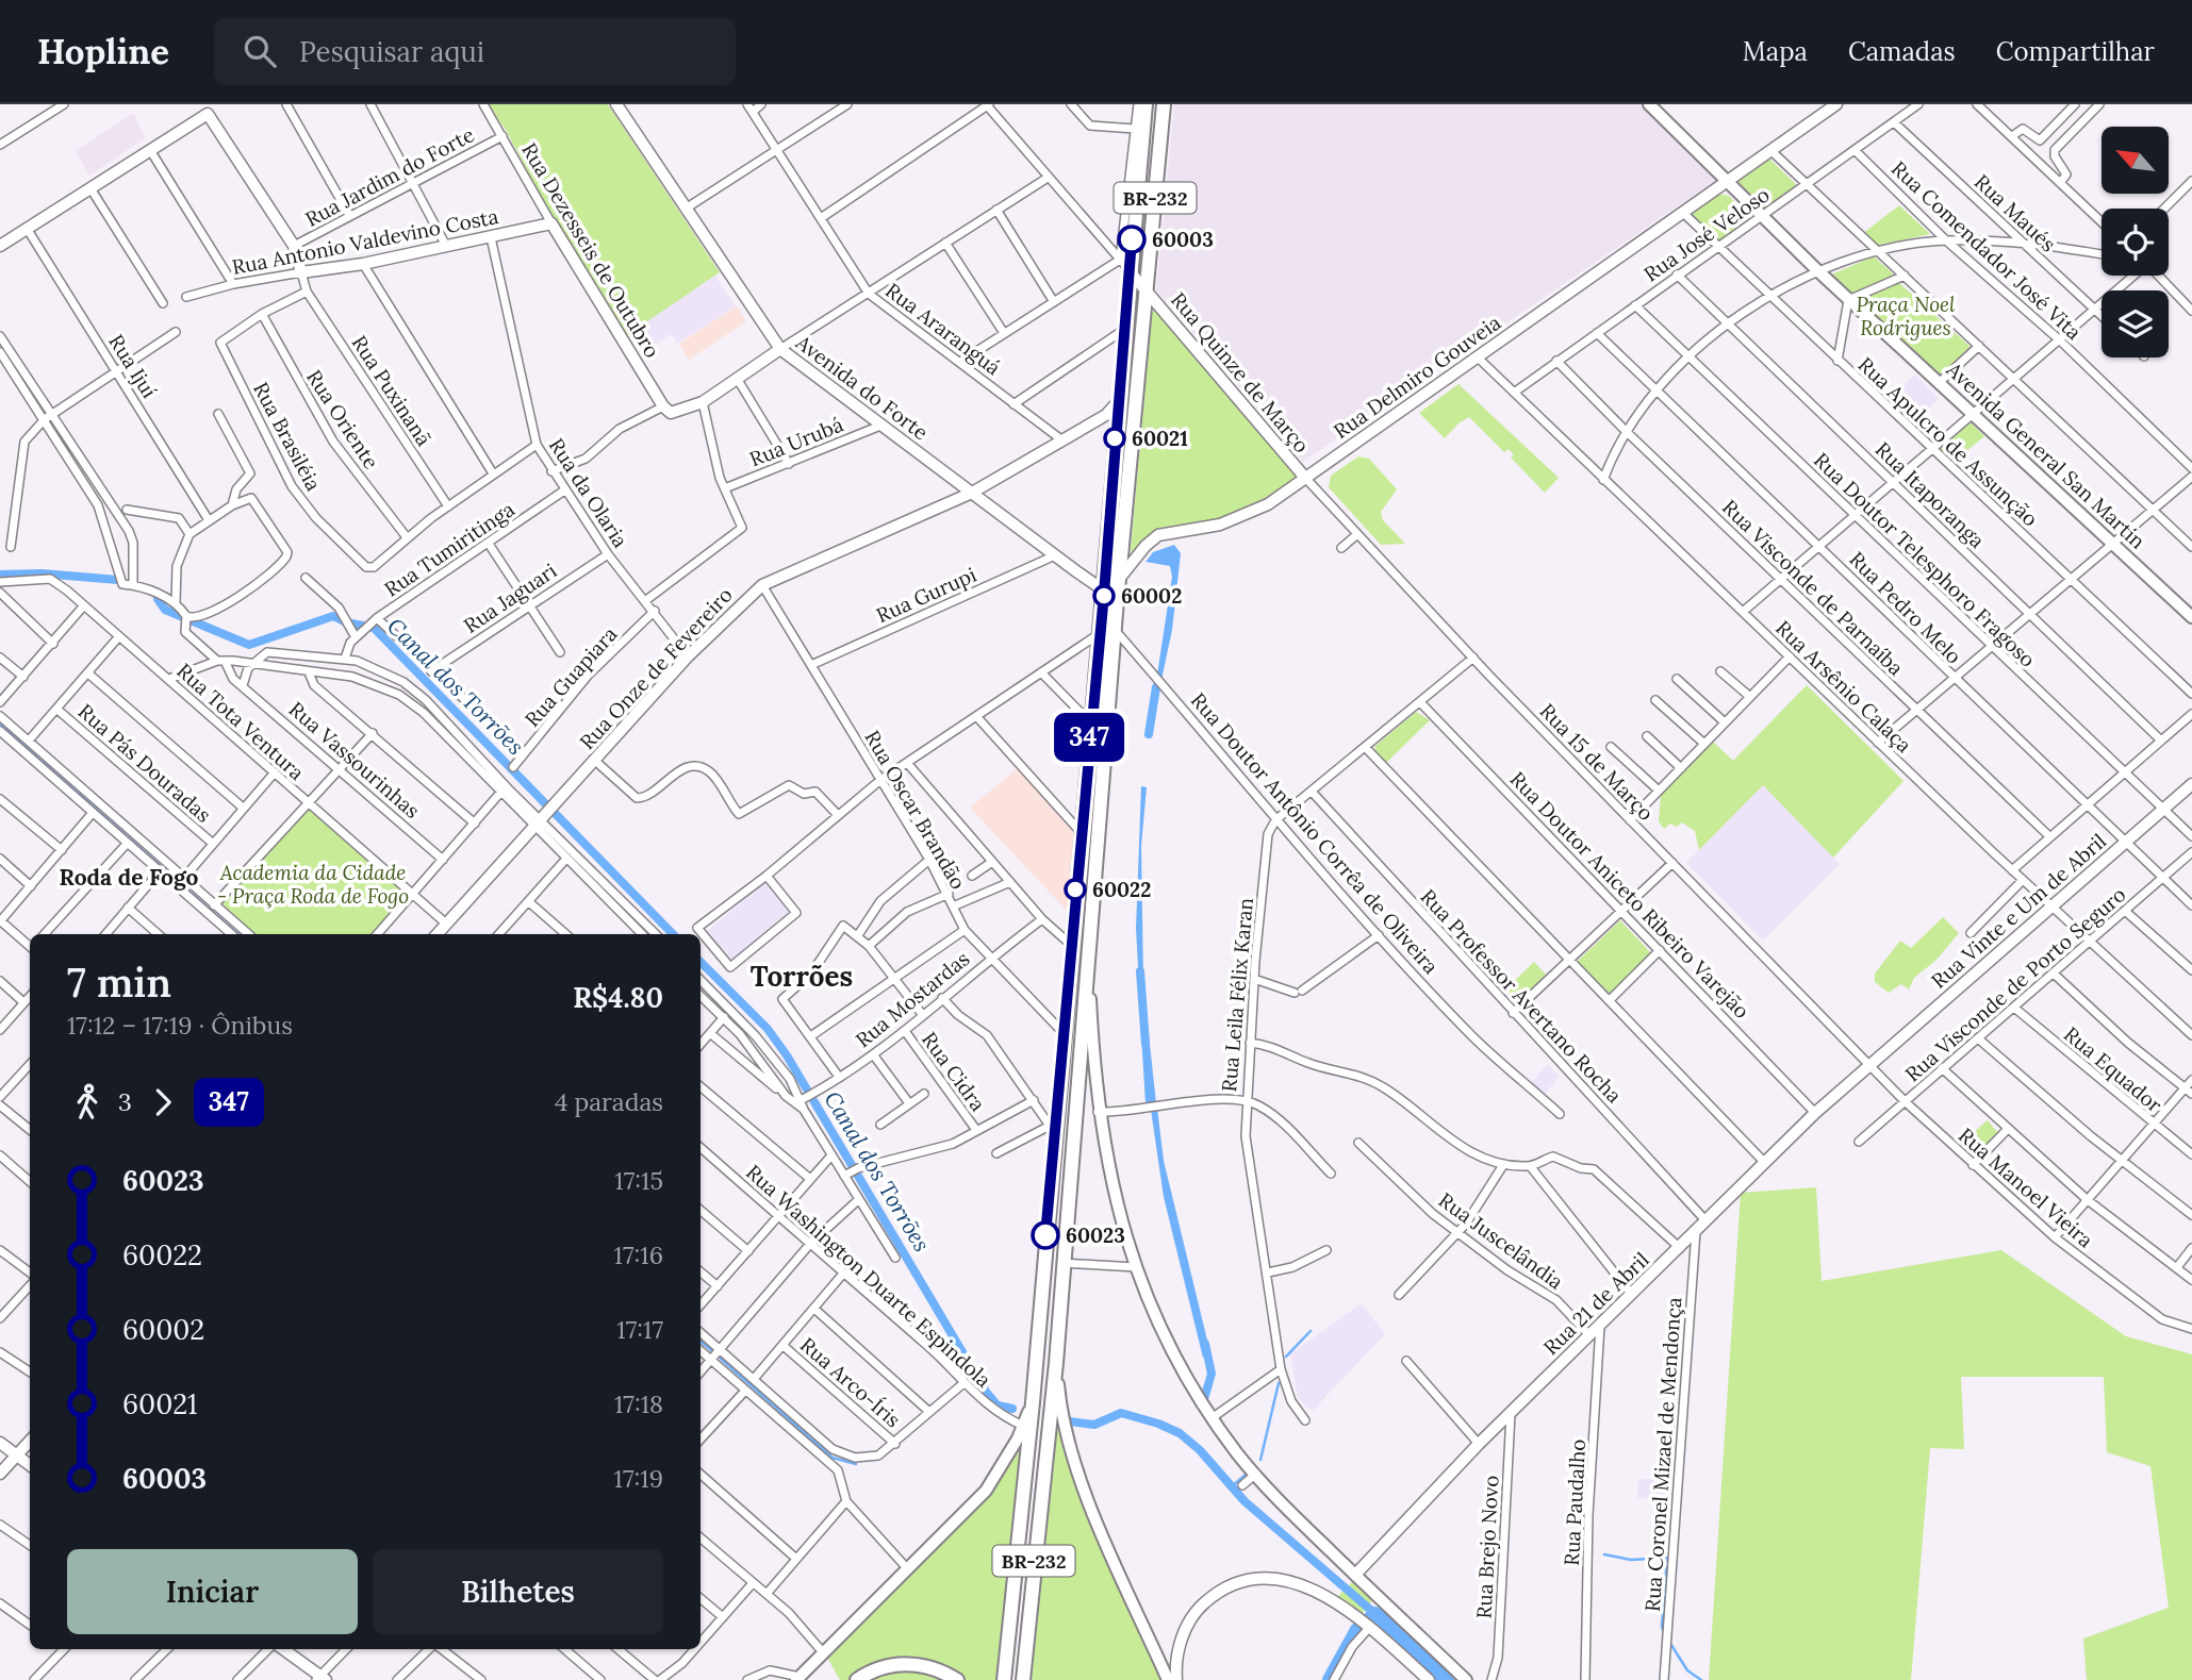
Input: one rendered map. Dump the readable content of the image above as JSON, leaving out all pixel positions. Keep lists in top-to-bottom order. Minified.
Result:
{"streets":{"highway":["BR-232"],"main road":["Avenida General San Martin"],"street":["Rua Jardim do Forte","Rua Maués","Rua José Veloso","Rua Antonio Valdevino Costa","Rua Dezesseis de Outubro","Rua Comendador José Vita","Rua Araranguá","Rua Ijuí","Rua Quinze de Março","Rua Delmiro Gouveia","Avenida do Forte","Rua Puxinanã","Rua Oriente","Rua Brasiléia","Rua Urubá","Rua Apulcro de Assunção","Rua da Olaria","Rua Itaporanga","Rua Tumiritinga","Rua Doutor Telesphoro Fragoso","Rua Visconde de Parnaíba","Rua Gurupi","Rua Jaguari","Rua Pedro Melo","Rua Onze de Fevereiro","Rua Guapiara","Rua Arsênio Calaça","Rua Tota Ventura","Rua Vassourinhas","Rua 15 de Março","Rua Pás Douradas","Rua Oscar Brandão","Rua Doutor Antônio Corrêa de Oliveira","Rua Doutor Aniceto Ribeiro Varejão","Rua Vinte e Um de Abril","Rua Visconde de Porto Seguro","Rua Leila Félix Karan","Rua Professor Avertano Rocha","Rua Mostardas","Rua Equador","Rua Cidra","Rua Manoel Vieira","Rua Juscelândia","Rua Washington Duarte Espindola","Rua 21 de Abril","Rua Arco-Íris","Rua Coronel Mizael de Mendonça","Rua Paudalho","Rua Brejo Novo"]},"crossings":[["Rua Jardim do Forte","Rua Dezesseis de Outubro"],["BR-232","Rua Quinze de Março"],["BR-232","Rua Delmiro Gouveia"],["BR-232","Avenida do Forte"],["BR-232","Rua Onze de Fevereiro"],["BR-232","Rua Oscar Brandão"],["BR-232","Rua Doutor Antônio Corrêa de Oliveira"],["Rua Maués","Rua José Veloso"],["Rua José Veloso","Rua Comendador José Vita"],["Rua José Veloso","Rua Apulcro de Assunção"],["Rua José Veloso","Avenida General San Martin"],["Rua José Veloso","Rua Itaporanga"],["Rua José Veloso","Rua Doutor Telesphoro Fragoso"],["Rua José Veloso","Rua Visconde de Parnaíba"],["Rua José Veloso","Rua Pedro Melo"],["Rua José Veloso","Rua Arsênio Calaça"],["Rua Antonio Valdevino Costa","Rua Dezesseis de Outubro"],["Rua Antonio Valdevino Costa","Rua Puxinanã"],["Rua Antonio Valdevino Costa","Rua da Olaria"],["Rua Araranguá","Rua Onze de Fevereiro"],["Rua Quinze de Março","Rua Delmiro Gouveia"],["Rua Quinze de Março","Rua 15 de Março"],["Rua Delmiro Gouveia","Rua Apulcro de Assunção"],["Rua Delmiro Gouveia","Avenida General San Martin"],["Rua Delmiro Gouveia","Rua Arsênio Calaça"],["Rua Delmiro Gouveia","Rua 15 de Março"],["Avenida do Forte","Rua Urubá"],["Avenida do Forte","Rua Gurupi"],["Avenida do Forte","Rua Onze de Fevereiro"],["Rua Oriente","Rua Brasiléia"],["Rua da Olaria","Rua Tumiritinga"],["Rua da Olaria","Rua Jaguari"],["Rua da Olaria","Rua Onze de Fevereiro"],["Rua da Olaria","Rua Guapiara"],["Rua Doutor Telesphoro Fragoso","Rua Vinte e Um de Abril"],["Rua Gurupi","Rua Oscar Brandão"],["Rua Pedro Melo","Rua Vinte e Um de Abril"],["Rua Pedro Melo","Rua Visconde de Porto Seguro"],["Rua Onze de Fevereiro","Rua Tota Ventura"],["Rua Onze de Fevereiro","Rua Oscar Brandão"],["Rua Arsênio Calaça","Rua Vinte e Um de Abril"],["Rua Arsênio Calaça","Rua Visconde de Porto Seguro"],["Rua Tota Ventura","Rua Vassourinhas"],["Rua 15 de Março","Rua Vinte e Um de Abril"],["Rua 15 de Março","Rua Manoel Vieira"],["Rua 15 de Março","Rua 21 de Abril"],["Rua Oscar Brandão","Rua Mostardas"],["Rua Doutor Antônio Corrêa de Oliveira","Rua Leila Félix Karan"],["Rua Doutor Aniceto Ribeiro Varejão","Rua 21 de Abril"],["Rua Vinte e Um de Abril","Rua Manoel Vieira"],["Rua Vinte e Um de Abril","Rua 21 de Abril"],["Rua Visconde de Porto Seguro","Rua Equador"],["Rua Visconde de Porto Seguro","Rua Manoel Vieira"],["Rua Professor Avertano Rocha","Rua 21 de Abril"],["Rua Mostardas","Rua Cidra"],["Rua Manoel Vieira","Rua 21 de Abril"],["Rua Juscelândia","Rua 21 de Abril"],["Rua 21 de Abril","Rua Coronel Mizael de Mendonça"],["Rua 21 de Abril","Rua Paudalho"],["Rua 21 de Abril","Rua Brejo Novo"]],"districts":["Roda de Fogo","Torrões"],"water":["Canal dos Torrões"],"parks":["Praça Noel Rodrigues","Academia da Cidade - Praça Roda de Fogo"],"places":["60003","60021","60002","60022","60023"],"lines":["bus line 347"],"north":"top left","page":{"header":"Hopline","search":"Pesquisar aqui","nav":["Mapa","Camadas","Compartilhar"],"on_map":"347","heading":["7 min","17:12 – 17:19 · Ônibus","R$4.80"],"legs":["3","347","4 paradas"],"list":[{"name":"60023","value":"17:15"},{"name":"60022","value":"17:16"},{"name":"60002","value":"17:17"},{"name":"60021","value":"17:18"},{"name":"60003","value":"17:19"}],"buttons":["Iniciar","Bilhetes"]}}
